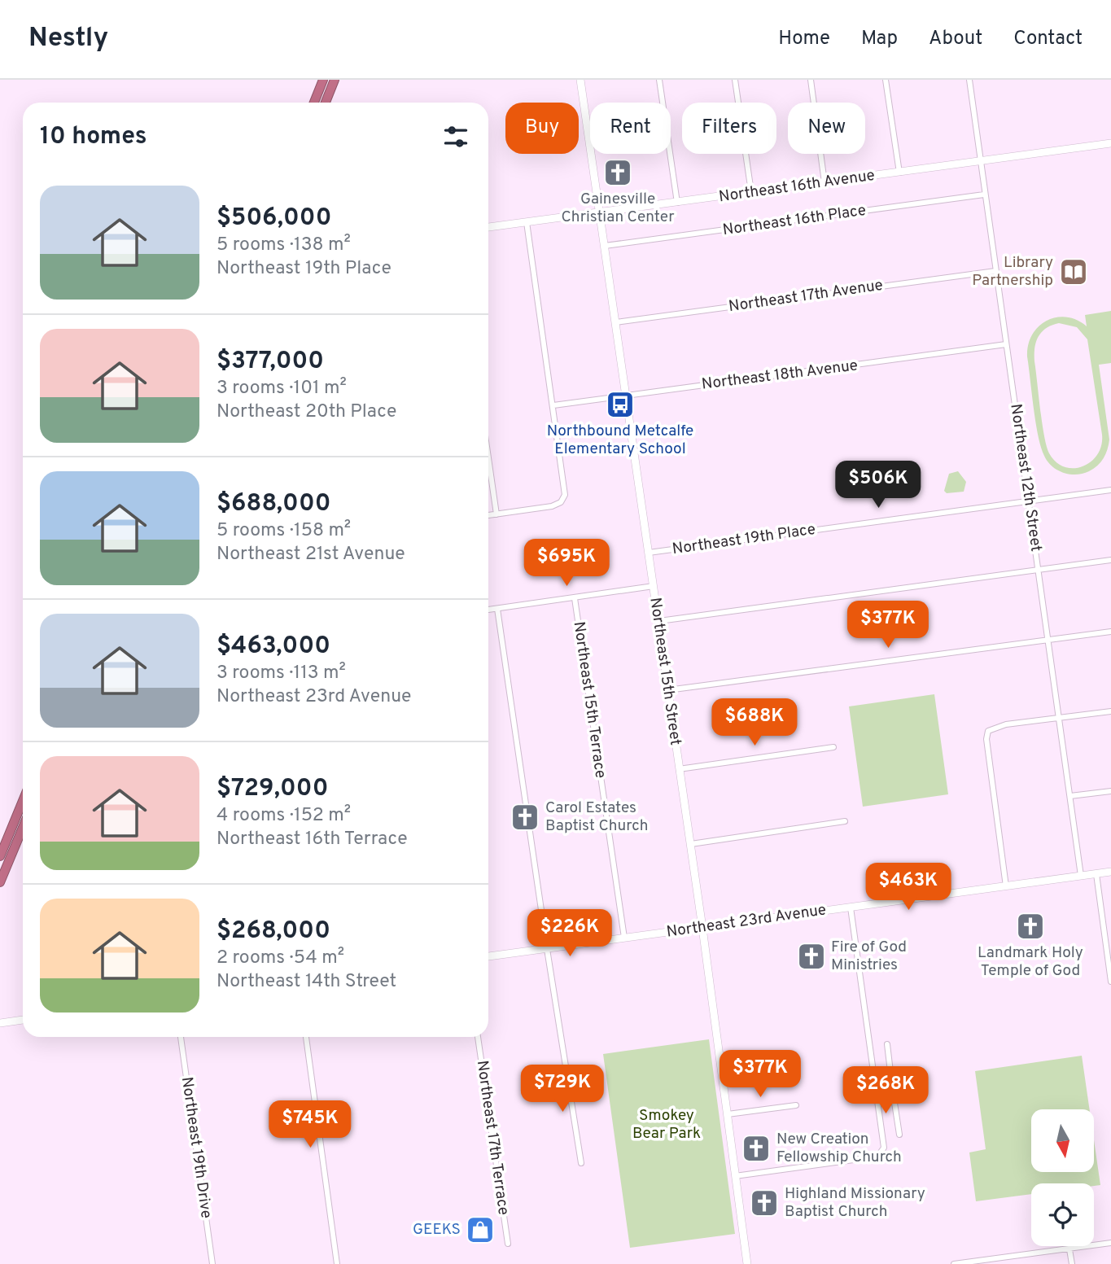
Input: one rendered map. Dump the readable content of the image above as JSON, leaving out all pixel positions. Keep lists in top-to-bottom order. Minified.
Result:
{"streets":{"street":["Northeast 16th Avenue","Northeast 16th Place","Northeast 17th Avenue","Northeast 18th Avenue","Northeast 12th Street","Northeast 19th Place","Northeast 15th Street","Northeast 15th Terrace","Northeast 23rd Avenue","Northeast 17th Terrace","Northeast 19th Drive"]},"crossings":[["Northeast 16th Avenue","Northeast 12th Street"],["Northeast 16th Avenue","Northeast 15th Street"],["Northeast 16th Place","Northeast 12th Street"],["Northeast 16th Place","Northeast 15th Street"],["Northeast 17th Avenue","Northeast 12th Street"],["Northeast 17th Avenue","Northeast 15th Street"],["Northeast 18th Avenue","Northeast 12th Street"],["Northeast 18th Avenue","Northeast 15th Street"],["Northeast 12th Street","Northeast 19th Place"],["Northeast 12th Street","Northeast 23rd Avenue"],["Northeast 19th Place","Northeast 15th Street"],["Northeast 15th Street","Northeast 23rd Avenue"],["Northeast 15th Terrace","Northeast 23rd Avenue"]],"parks":["Smokey Bear Park"],"places":{"church":["Gainesville Christian Center","Carol Estates Baptist Church","Landmark Holy Temple of God","Fire of God Ministries","New Creation Fellowship Church","Highland Missionary Baptist Church"],"library":["Library Partnership"],"bus stop":["Northbound Metcalfe Elementary School"],"shop":["GEEKS"]},"north":"bottom","page":{"header":"Nestly","nav":["Home","Map","About","Contact"],"chip":["Buy","Rent","Filters","New"],"heading":"10 homes","list":[{"name":"$506,000","note":"5 rooms · 138 m² · Northeast 19th Place"},{"name":"$377,000","note":"3 rooms · 101 m² · Northeast 20th Place"},{"name":"$688,000","note":"5 rooms · 158 m² · Northeast 21st Avenue"},{"name":"$463,000","note":"3 rooms · 113 m² · Northeast 23rd Avenue"},{"name":"$729,000","note":"4 rooms · 152 m² · Northeast 16th Terrace"},{"name":"$268,000","note":"2 rooms · 54 m² · Northeast 14th Street"}],"price":["$506K","$695K","$377K","$688K","$463K","$226K","$377K","$729K","$268K","$745K"]}}
